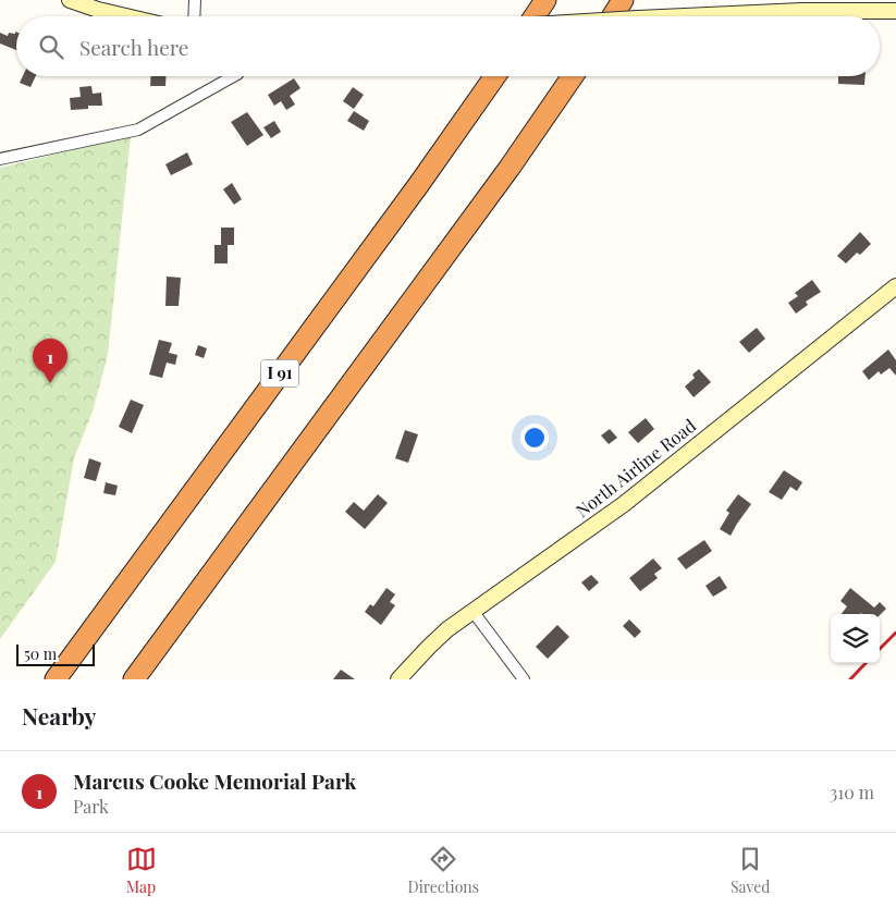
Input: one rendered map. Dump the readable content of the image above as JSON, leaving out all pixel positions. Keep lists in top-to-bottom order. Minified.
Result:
{"streets":{"highway":["I 91"],"main road":["North Airline Road"]},"scale_bar":"50 m","page":{"search":"Search here","pins":"1","scale":"50 m","heading":"Nearby","list":[{"mark":"1","name":"Marcus Cooke Memorial Park","note":"Park","value":"310 m"}],"nav":["Map","Directions","Saved"]}}
